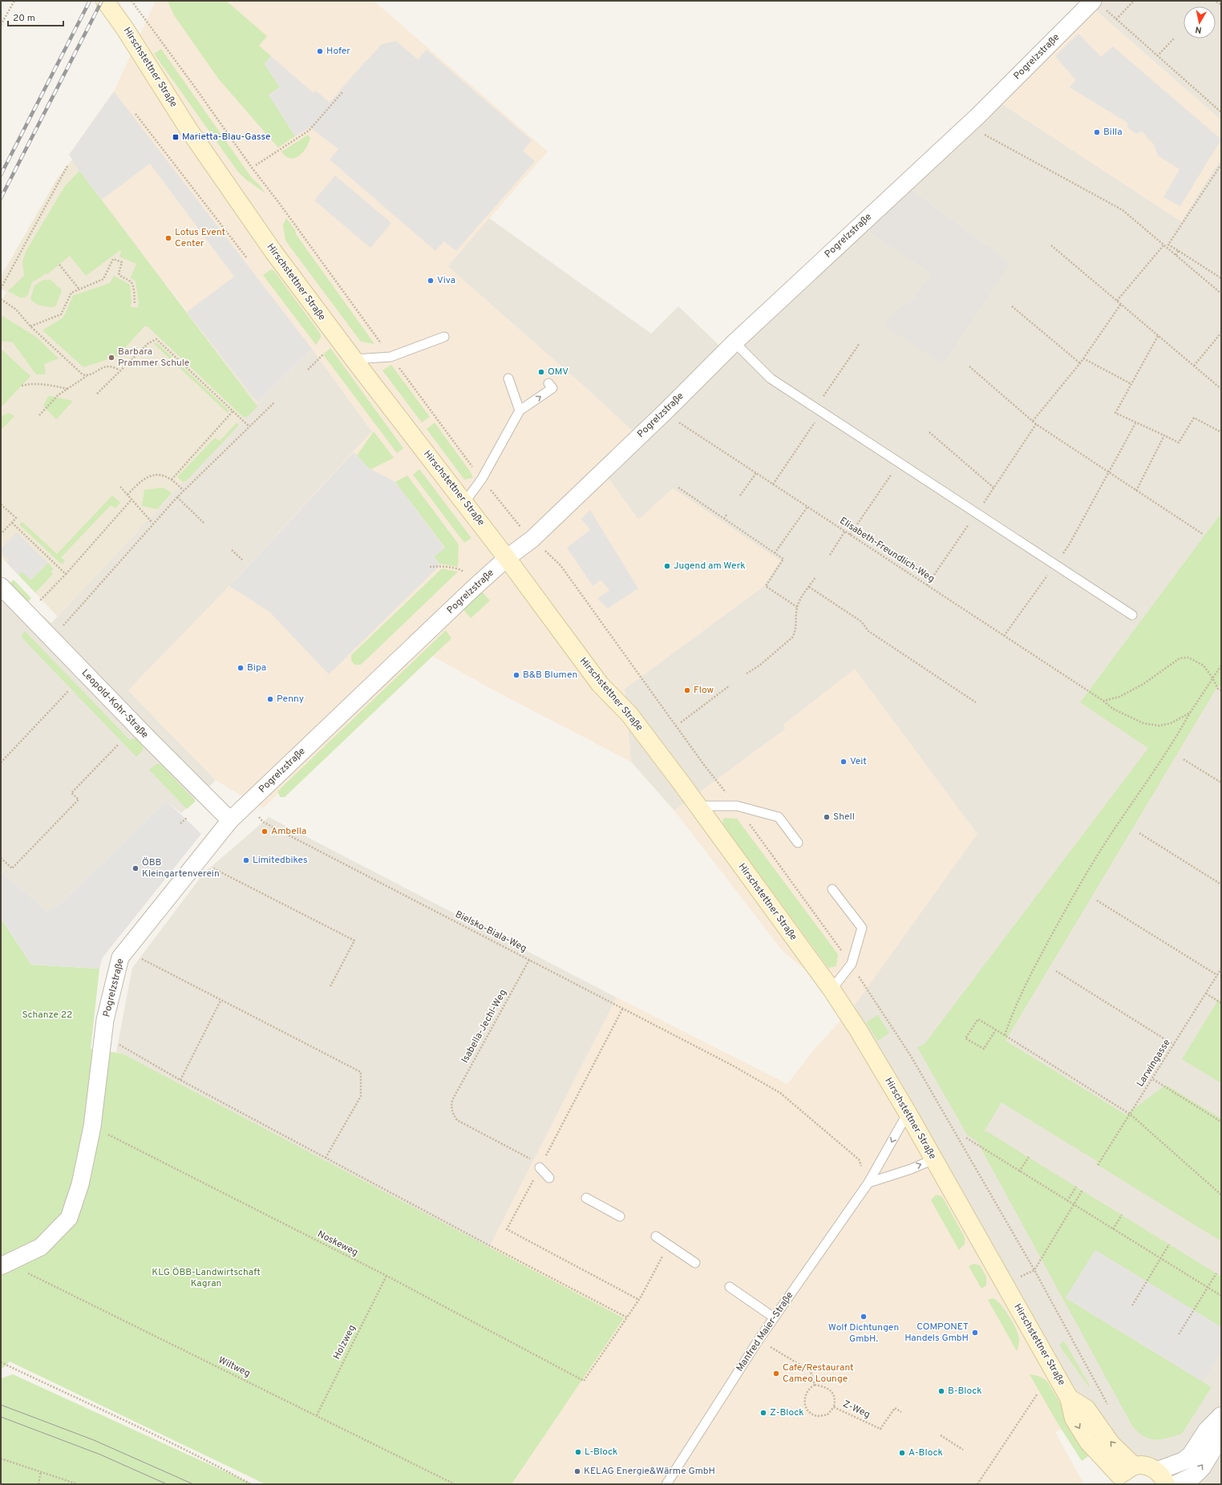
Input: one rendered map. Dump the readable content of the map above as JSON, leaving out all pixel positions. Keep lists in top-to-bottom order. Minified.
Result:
{"streets":{"main road":["Hirschstettner Straße"],"street":["Pogrelzstraße","Leopold-Kohr-Straße"],"lane":["Manfred Maier-Straße"],"path":["Elisabeth-Freundlich-Weg","Bielsko-Biala-Weg","Isabella-Jechl-Weg","Larwingasse","Noskeweg","Holzweg","Wiltweg","Z-Weg"]},"crossings":[["Pogrelzstraße","Hirschstettner Straße"],["Pogrelzstraße","Leopold-Kohr-Straße"],["Pogrelzstraße","Bielsko-Biala-Weg"],["Pogrelzstraße","Noskeweg"],["Pogrelzstraße","Wiltweg"],["Hirschstettner Straße","Manfred Maier-Straße"],["Bielsko-Biala-Weg","Isabella-Jechl-Weg"],["Bielsko-Biala-Weg","Manfred Maier-Straße"],["Noskeweg","Holzweg"],["Holzweg","Wiltweg"]],"parks":["Schanze 22","KLG ÖBB-Landwirtschaft Kagran"],"places":{"other":["Hofer","Billa","Lotus Event Center","Viva","Barbara Prammer Schule","OMV","Jugend am Werk","Bipa","B&B Blumen","Flow","Penny","Veit","Shell","Ambella","Limitedbikes","ÖBB Kleingartenverein","Wolf Dichtungen GmbH.","COMPONET Handels GmbH","Cafe/Restaurant Cameo Lounge","B-Block","Z-Block","L-Block","A-Block","KELAG Energie&Wärme GmbH"],"transit":["Marietta-Blau-Gasse"]},"scale_bar":"20 m","north":"bottom"}
